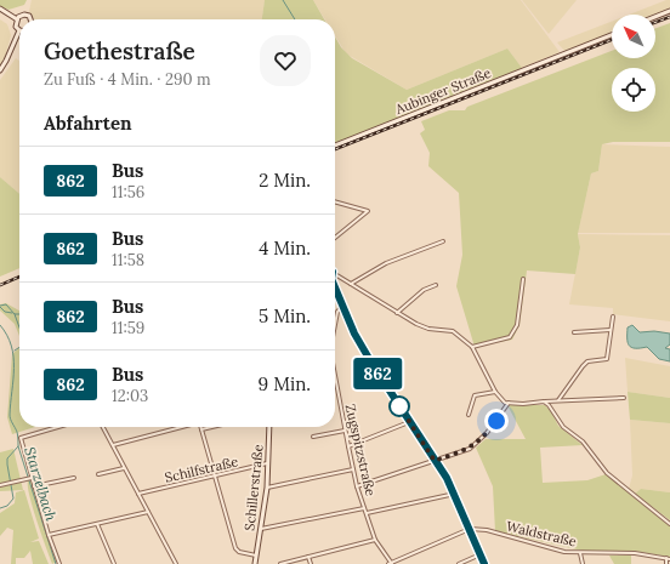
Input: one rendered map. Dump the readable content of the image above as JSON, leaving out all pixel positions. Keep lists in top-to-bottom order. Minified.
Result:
{"streets":{"street":["Aubinger Straße","Zugspitzstraße","Schilfstraße","Schillerstraße","Waldstraße"]},"crossings":[["Schilfstraße","Schillerstraße"]],"water":["Starzelbach"],"lines":["bus line 862"],"north":"top left","page":{"on_map":"862","heading":[["Goethestraße","Zu Fuß · 4 Min. · 290 m"],"Abfahrten"],"list":[{"mark":"862","name":"Bus","note":"11:56","value":"2 Min."},{"mark":"862","name":"Bus","note":"11:58","value":"4 Min."},{"mark":"862","name":"Bus","note":"11:59","value":"5 Min."},{"mark":"862","name":"Bus","note":"12:03","value":"9 Min."}]}}
